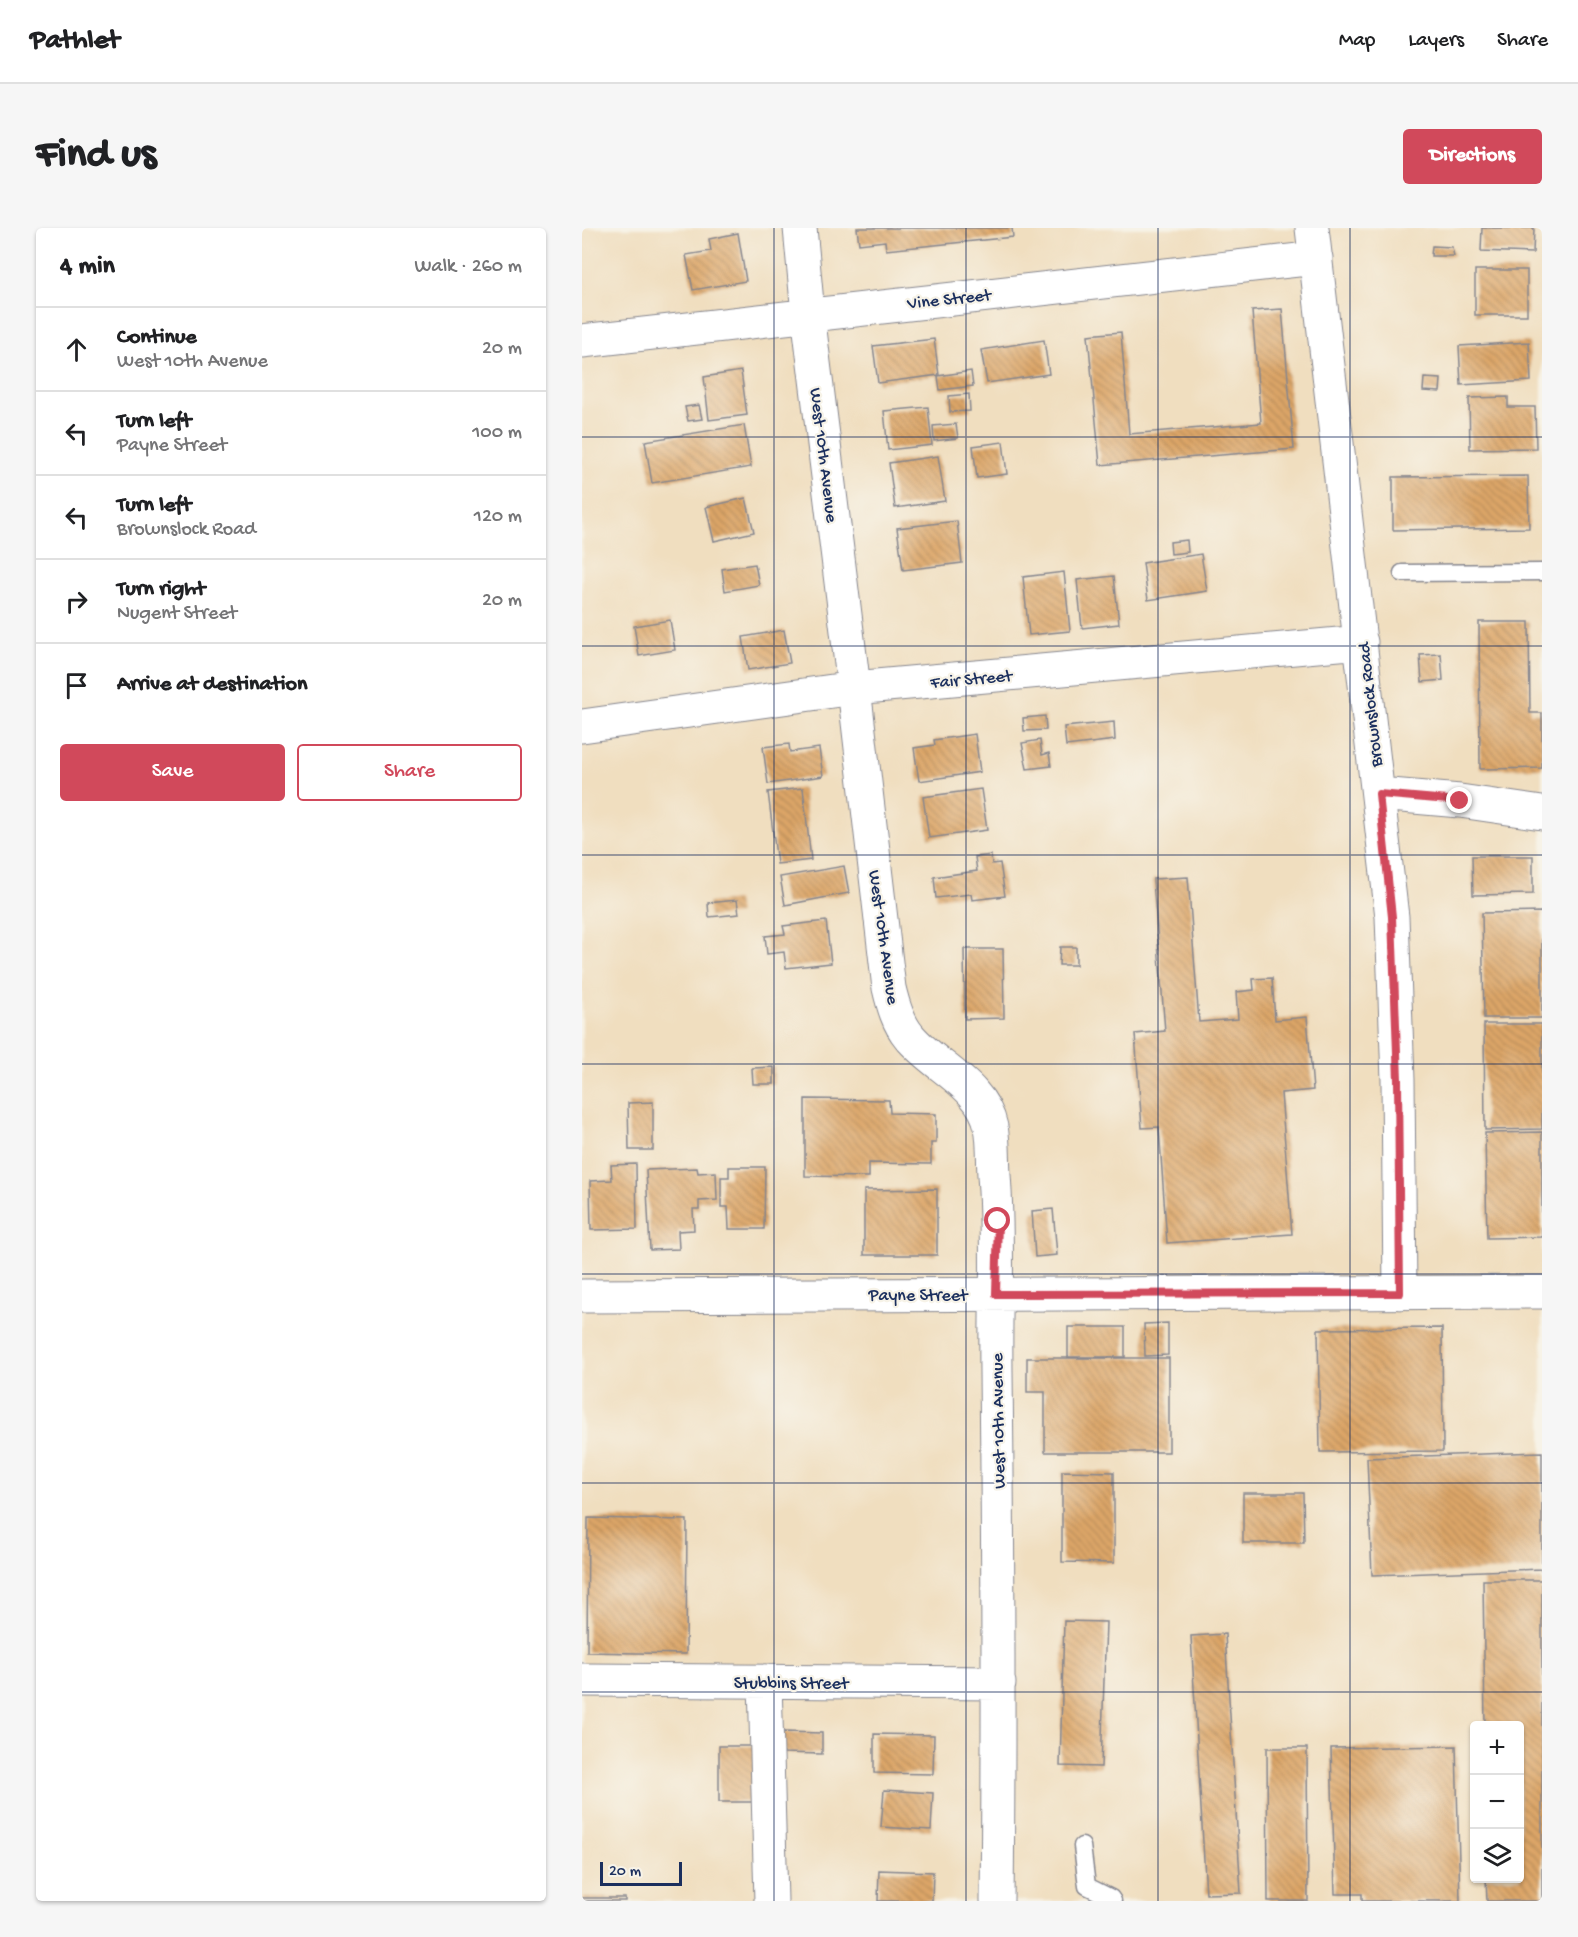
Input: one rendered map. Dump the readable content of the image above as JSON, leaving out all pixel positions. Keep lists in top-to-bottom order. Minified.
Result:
{"streets":{"street":["Vine Street","West 10th Avenue","Fair Street","Brownslock Road","Payne Street","Stubbins Street"]},"crossings":[["Vine Street","West 10th Avenue"],["Vine Street","Brownslock Road"],["West 10th Avenue","Fair Street"],["West 10th Avenue","Payne Street"],["West 10th Avenue","Stubbins Street"],["Fair Street","Brownslock Road"],["Brownslock Road","Payne Street"]],"scale_bar":"20 m","page":{"header":"Pathlet","nav":["Map","Layers","Share"],"buttons":["Directions",["Save","Share"]],"title":"Find us","heading":["4 min","Walk · 260 m"],"list":[["Continue","West 10th Avenue","20 m"],["Turn left","Payne Street","100 m"],["Turn left","Brownslock Road","120 m"],["Turn right","Nugent Street","20 m"],"Arrive at destination"],"map_buttons":["+","−"],"scale":"20 m"}}
